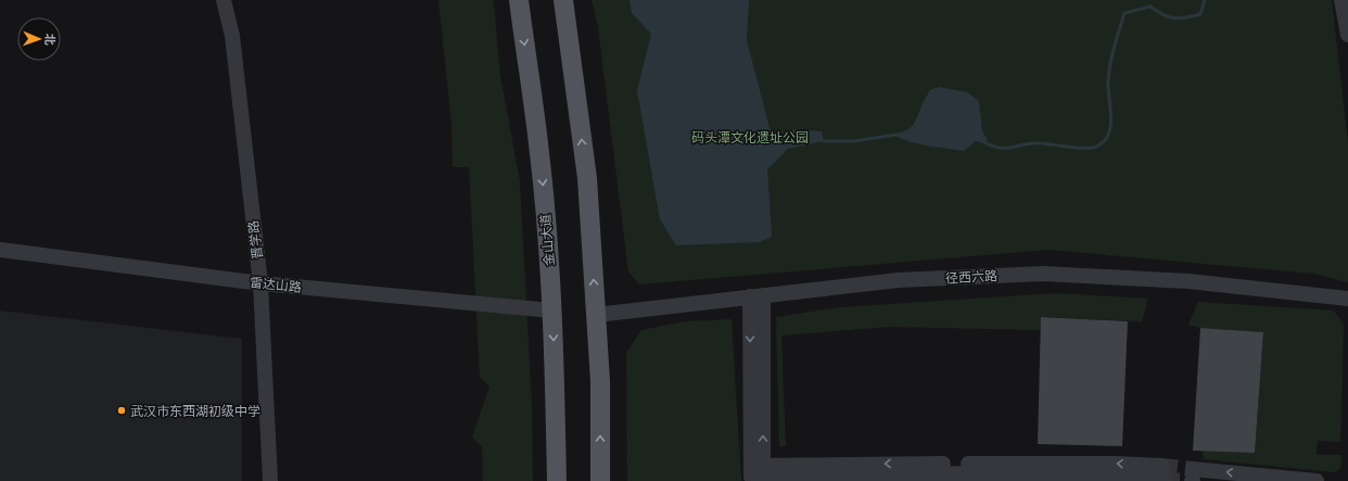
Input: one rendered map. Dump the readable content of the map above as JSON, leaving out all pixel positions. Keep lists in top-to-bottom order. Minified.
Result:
{"streets":{"main road":["金山大道"],"street":["晋学路","径西六路","雷达山路"]},"crossings":[["晋学路","雷达山路"],["金山大道","雷达山路"]],"parks":["码头潭文化遗址公园"],"places":["武汉市东西湖初级中学"],"north":"right"}
